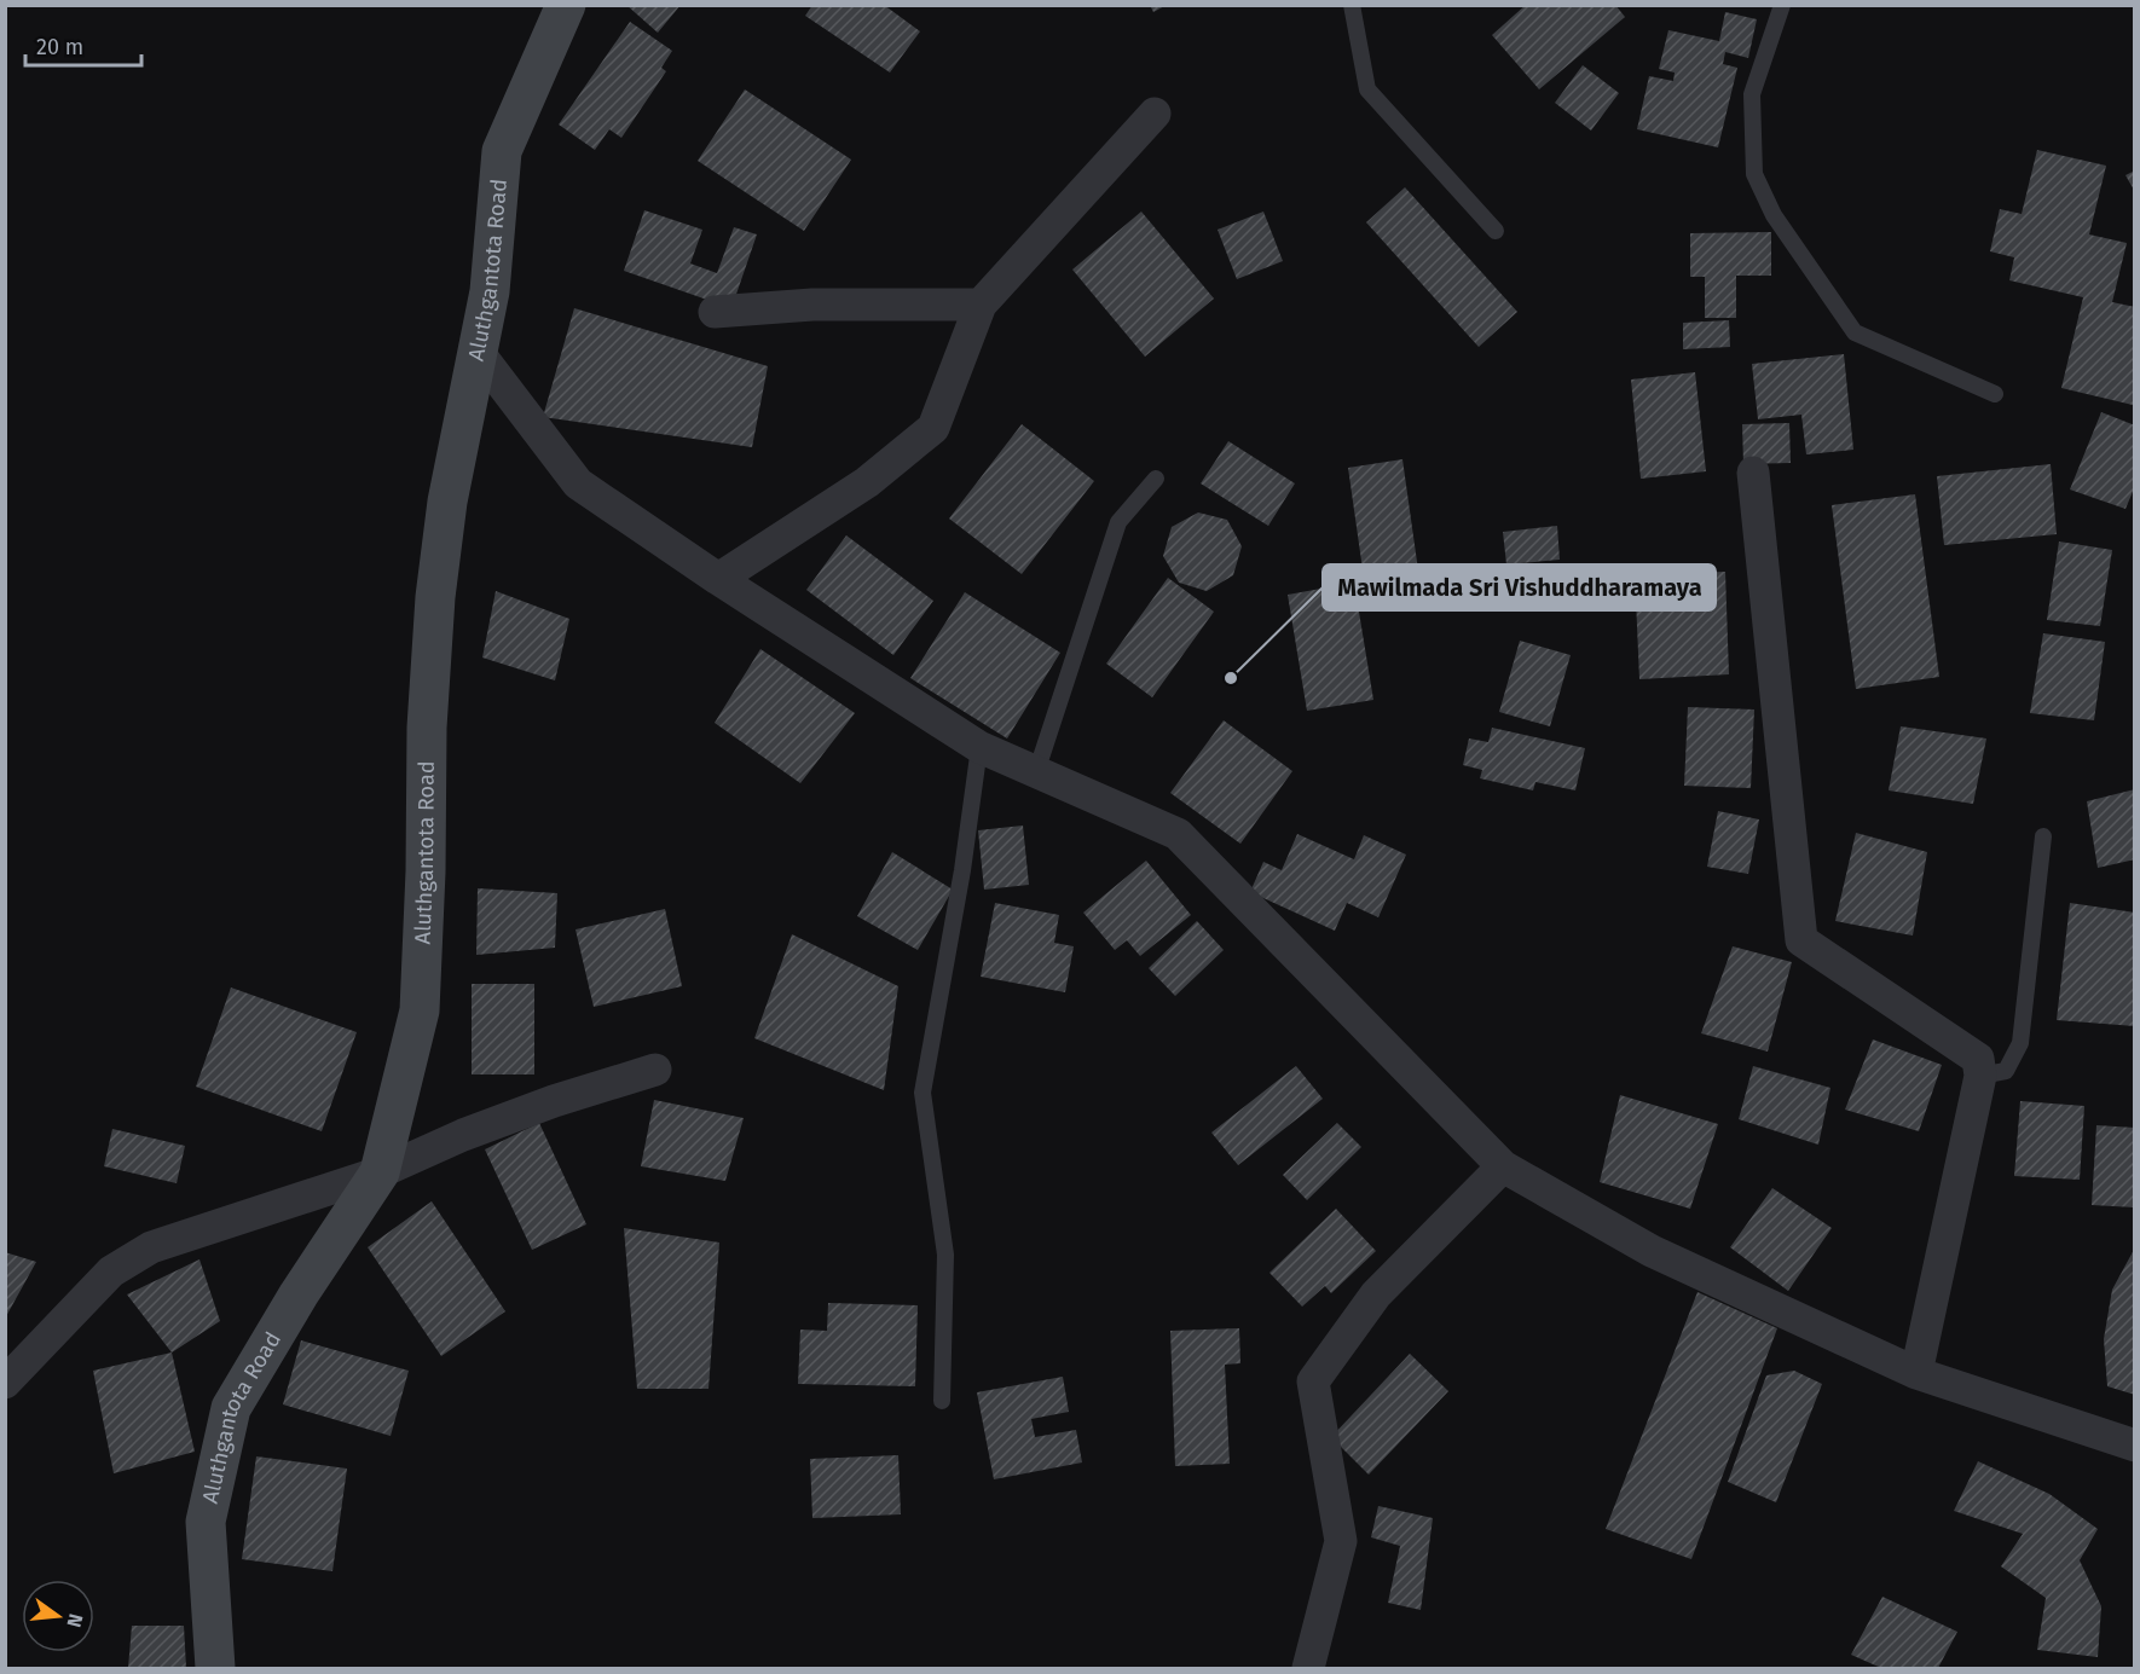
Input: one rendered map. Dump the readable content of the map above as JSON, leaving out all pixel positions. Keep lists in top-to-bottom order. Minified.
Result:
{"streets":{"street":["Aluthgantota Road"]},"places":["Mawilmada Sri Vishuddharamaya"],"scale_bar":"20 m","north":"right"}
